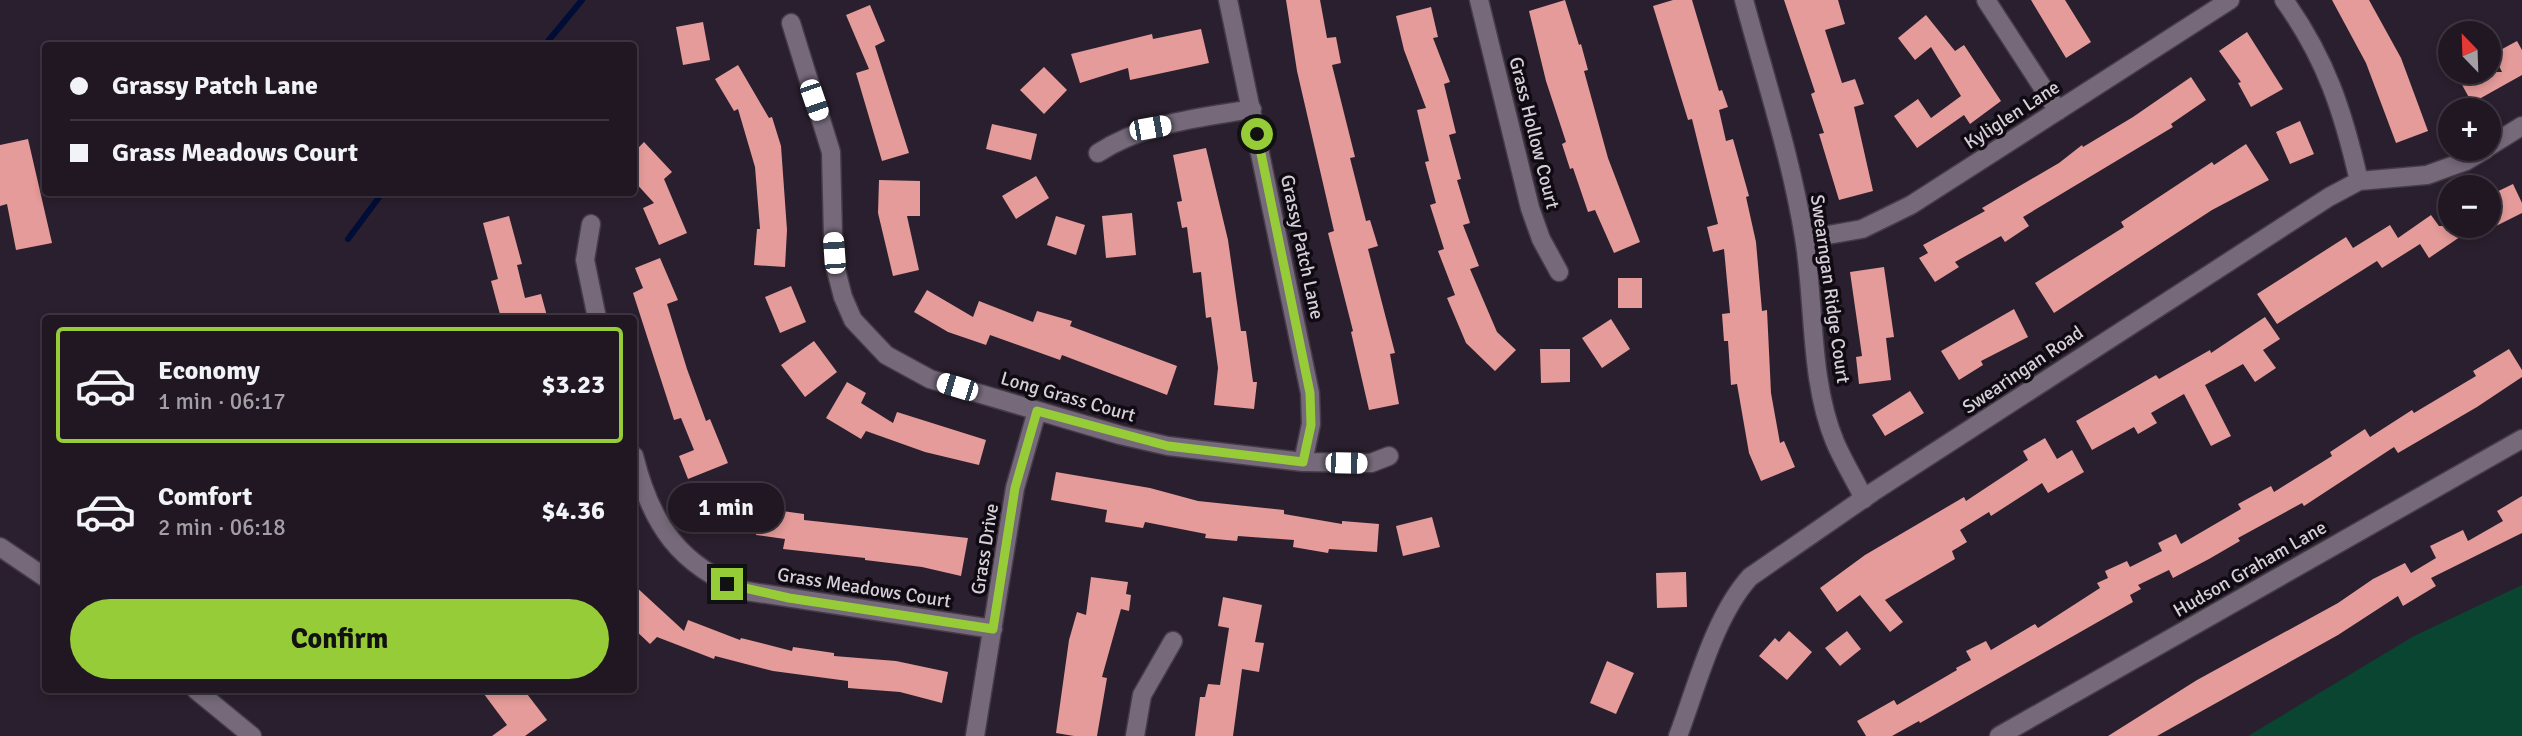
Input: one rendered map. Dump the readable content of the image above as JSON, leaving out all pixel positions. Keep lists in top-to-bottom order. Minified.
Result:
{"streets":{"street":["Kyliglen Lane","Grass Hollow Court","Grassy Patch Lane","Swearngan Ridge Court","Swearingan Road","Long Grass Court","Grass Drive","Hudson Graham Lane","Grass Meadows Court"]},"crossings":[["Kyliglen Lane","Swearngan Ridge Court"],["Grassy Patch Lane","Long Grass Court"],["Swearngan Ridge Court","Swearingan Road"],["Long Grass Court","Grass Drive"],["Grass Drive","Grass Meadows Court"]],"north":"top left","page":{"map_buttons":["+","−"],"banner":["Grassy Patch Lane","Grass Meadows Court"],"list":[{"name":"Economy","note":"1 min · 06:17","value":"$3.23"},{"name":"Comfort","note":"2 min · 06:18","value":"$4.36"}],"bubble":"1 min","buttons":"Confirm"}}
